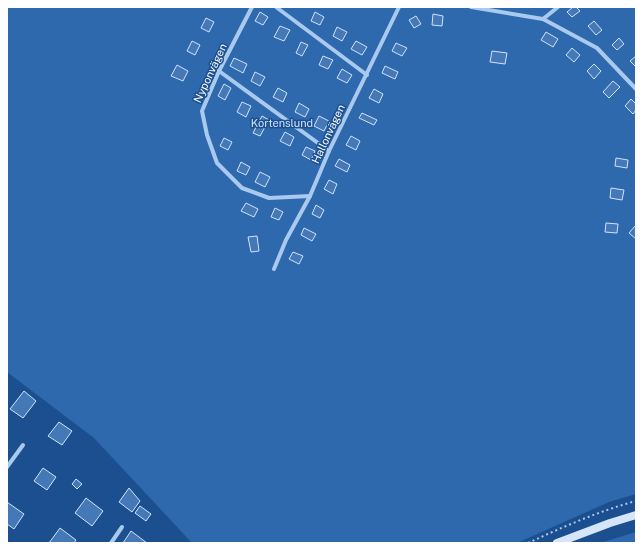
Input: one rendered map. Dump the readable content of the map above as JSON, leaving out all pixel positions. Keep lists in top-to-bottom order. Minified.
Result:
{"streets":{"street":["Nyponvägen","Hallonvägen"]},"crossings":[["Nyponvägen","Hallonvägen"]],"parks":["Kortenslund"]}
